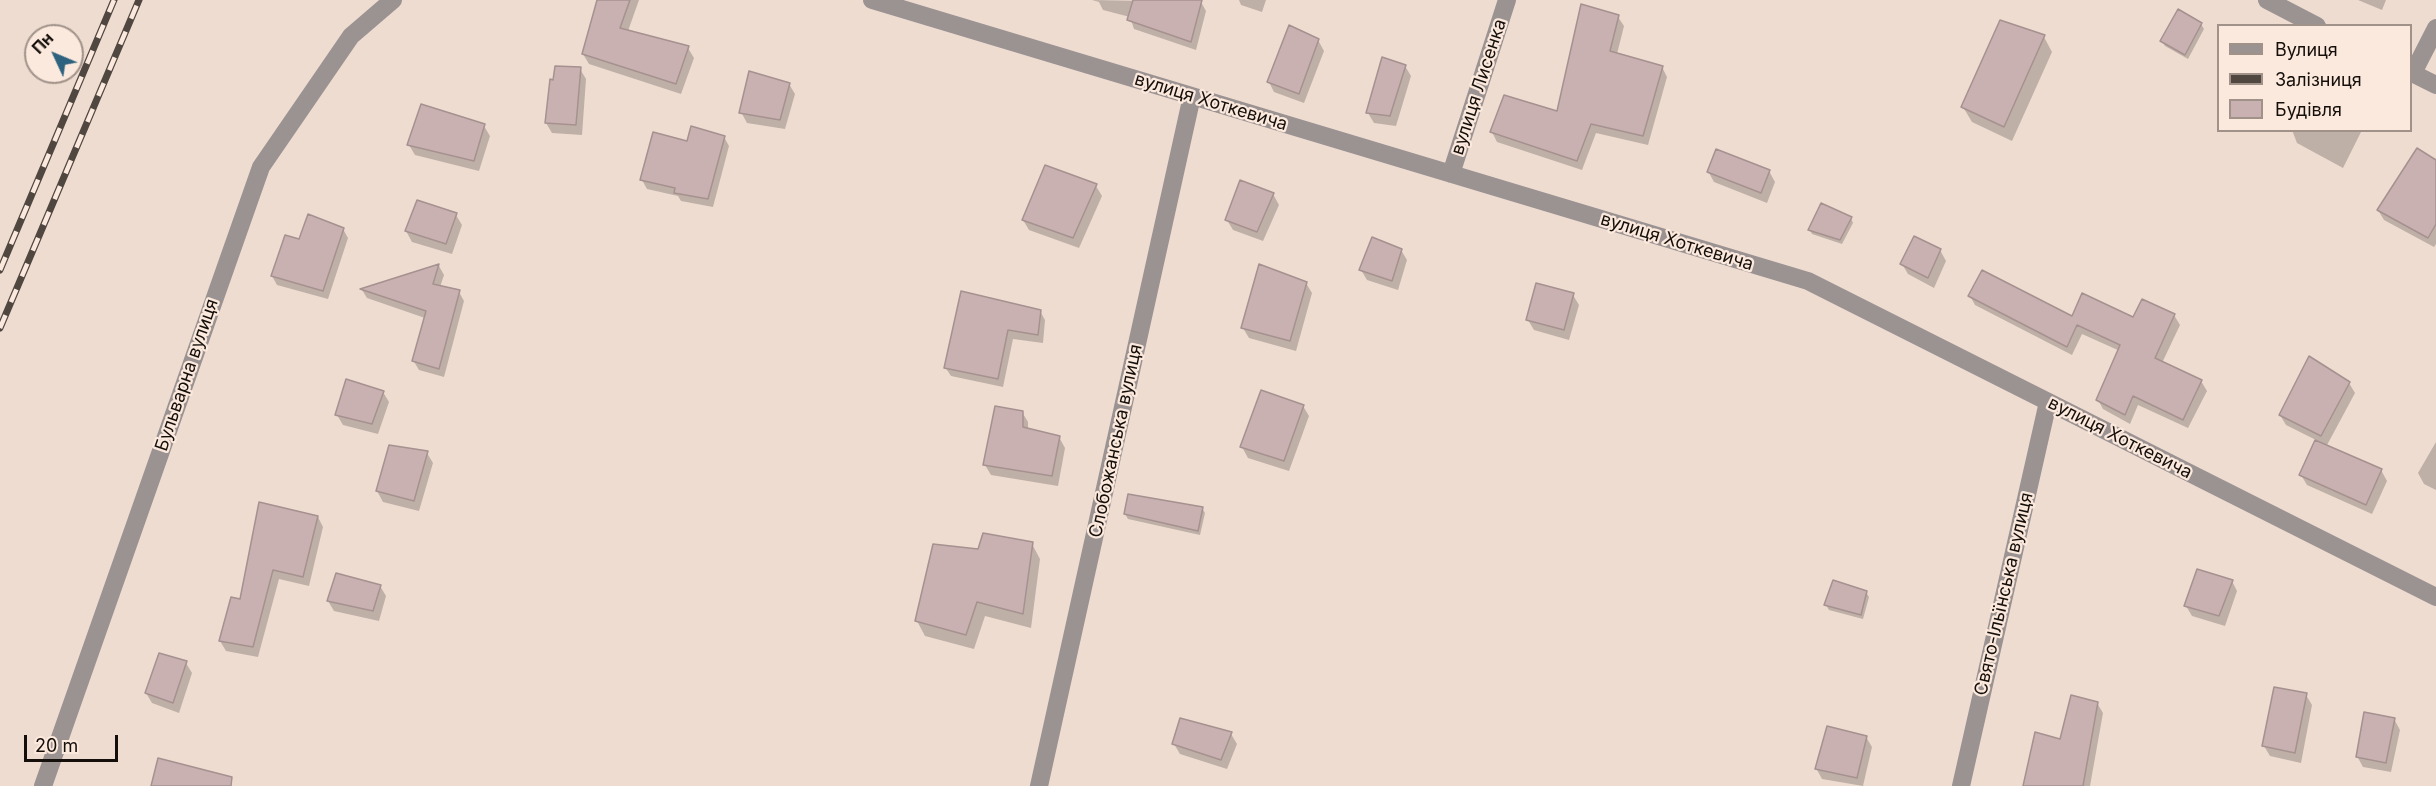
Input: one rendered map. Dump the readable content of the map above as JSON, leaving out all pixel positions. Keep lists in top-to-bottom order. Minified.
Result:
{"streets":{"street":["вулиця Лисенка","вулиця Хоткевича","Бульварна вулиця","Слобожанська вулиця","Свято-Ільїнська вулиця"]},"crossings":[["вулиця Лисенка","вулиця Хоткевича"],["вулиця Хоткевича","Слобожанська вулиця"],["вулиця Хоткевича","Свято-Ільїнська вулиця"]],"legend":["Вулиця","Залізниця","Будівля"],"scale_bar":"20 m","north":"top left"}
